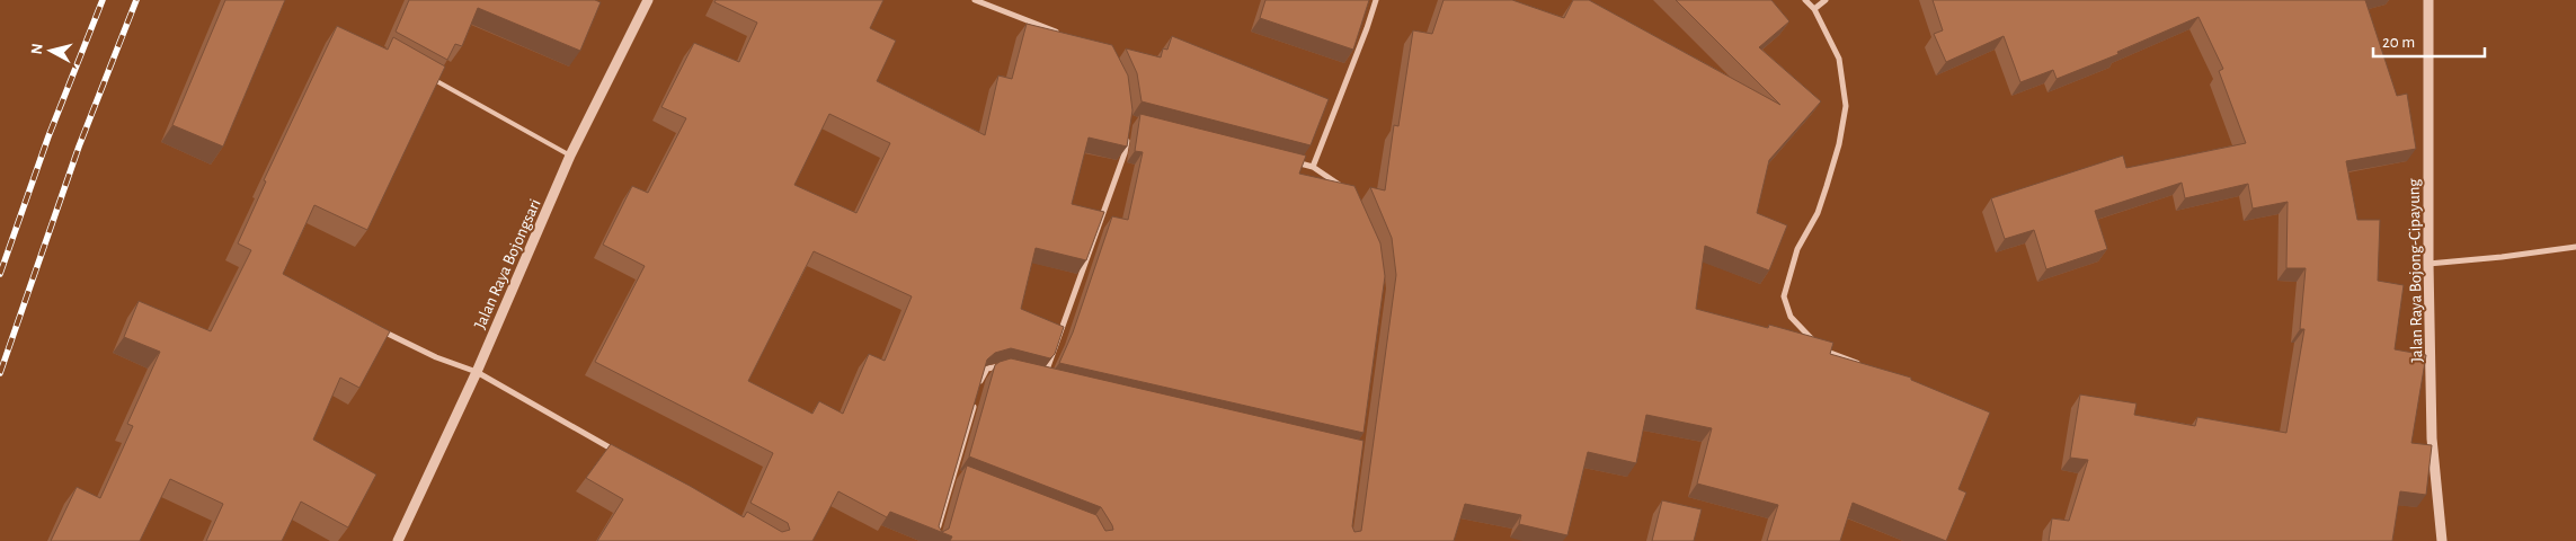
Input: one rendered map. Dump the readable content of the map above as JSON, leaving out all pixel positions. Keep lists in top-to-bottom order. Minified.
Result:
{"streets":{"street":["Jalan Raya Bojongsari","Jalan Raya Bojong-Cipayung"]},"scale_bar":"20 m","north":"left"}
